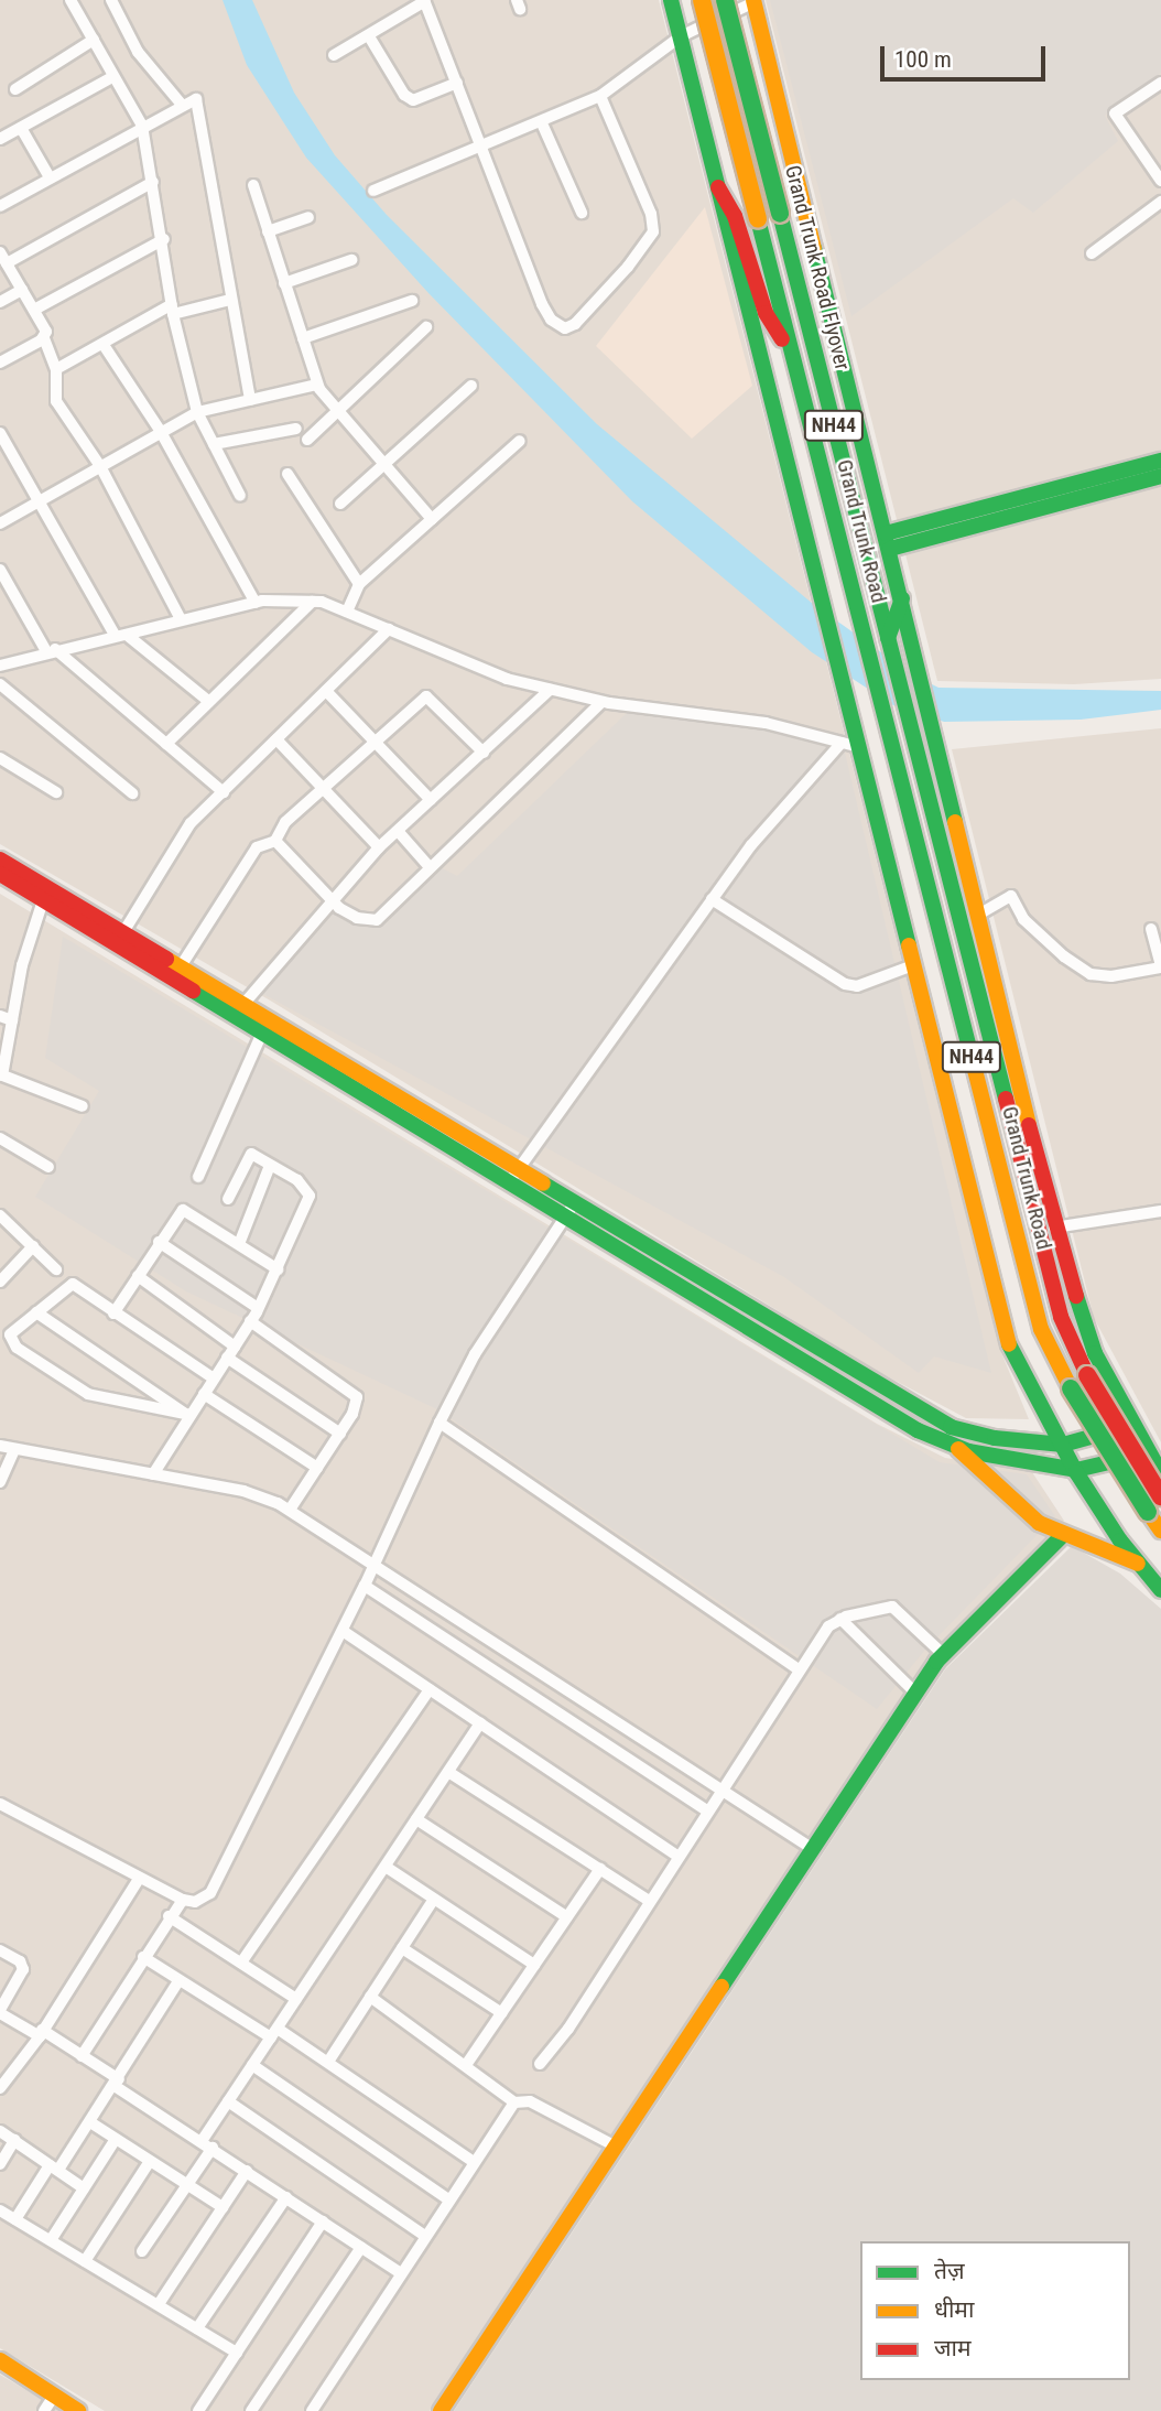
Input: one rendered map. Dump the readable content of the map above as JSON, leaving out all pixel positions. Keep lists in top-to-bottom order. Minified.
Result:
{"streets":{"main road":["Grand Trunk Road Flyover","NH44","Grand Trunk Road"]},"crossings":[["Grand Trunk Road Flyover","Grand Trunk Road"],["NH44","Grand Trunk Road"]],"legend":["तेज़","धीमा","जाम"],"scale_bar":"100 m"}
